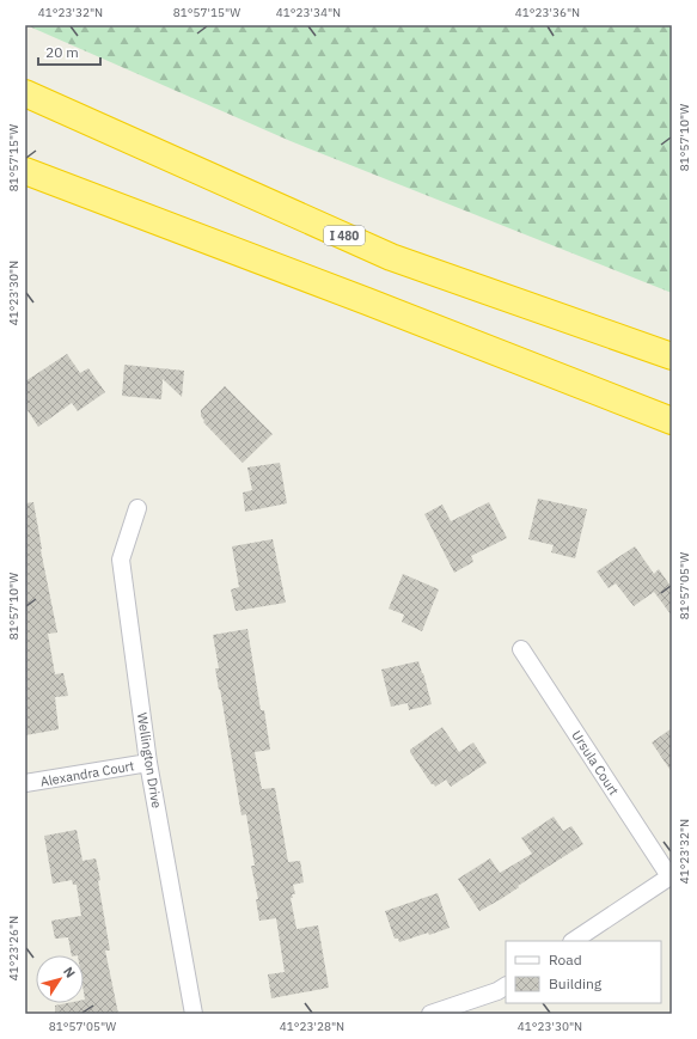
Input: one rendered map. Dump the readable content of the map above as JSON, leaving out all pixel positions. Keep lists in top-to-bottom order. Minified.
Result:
{"streets":{"highway":["I 480"],"street":["Wellington Drive","Ursula Court","Alexandra Court"]},"crossings":[["Wellington Drive","Alexandra Court"]],"legend":["Road","Building"],"scale_bar":"20 m","north":"top right","coordinates":["41°23'32\"N","81°57'15\"W","41°23'34\"N","41°23'36\"N","81°57'10\"W","41°23'30\"N","81°57'05\"W","41°23'26\"N","41°23'28\"N"]}
